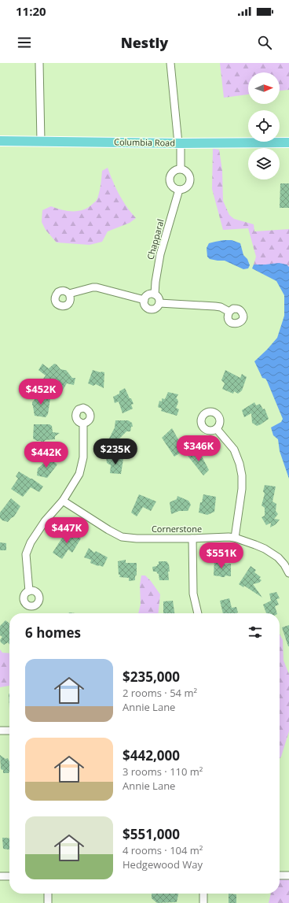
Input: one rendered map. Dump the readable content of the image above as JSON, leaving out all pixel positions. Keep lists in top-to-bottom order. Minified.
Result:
{"streets":{"main road":["Columbia Road"],"street":["Chapparal","Cornerstone"]},"north":"right","page":{"status":"11:20","header":"Nestly","price":["$452K","$346K","$235K","$442K","$447K","$551K"],"heading":"6 homes","list":[{"name":"$235,000","note":"2 rooms · 54 m² · Annie Lane"},{"name":"$442,000","note":"3 rooms · 110 m² · Annie Lane"},{"name":"$551,000","note":"4 rooms · 104 m² · Hedgewood Way"}]}}
